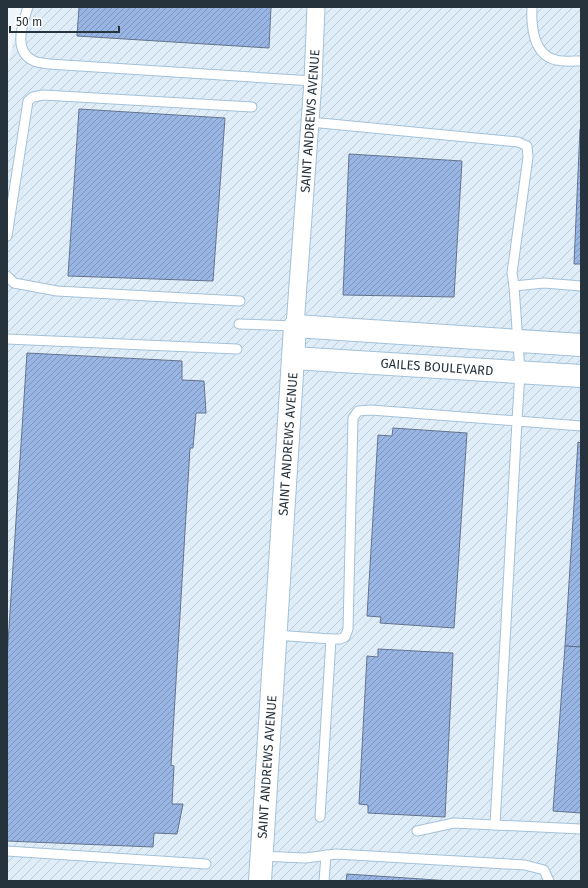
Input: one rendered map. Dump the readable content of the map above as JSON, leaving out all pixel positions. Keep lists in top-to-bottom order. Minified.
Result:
{"streets":{"street":["SAINT ANDREWS AVENUE","GAILES BOULEVARD"]},"crossings":[["SAINT ANDREWS AVENUE","GAILES BOULEVARD"]],"scale_bar":"50 m"}
